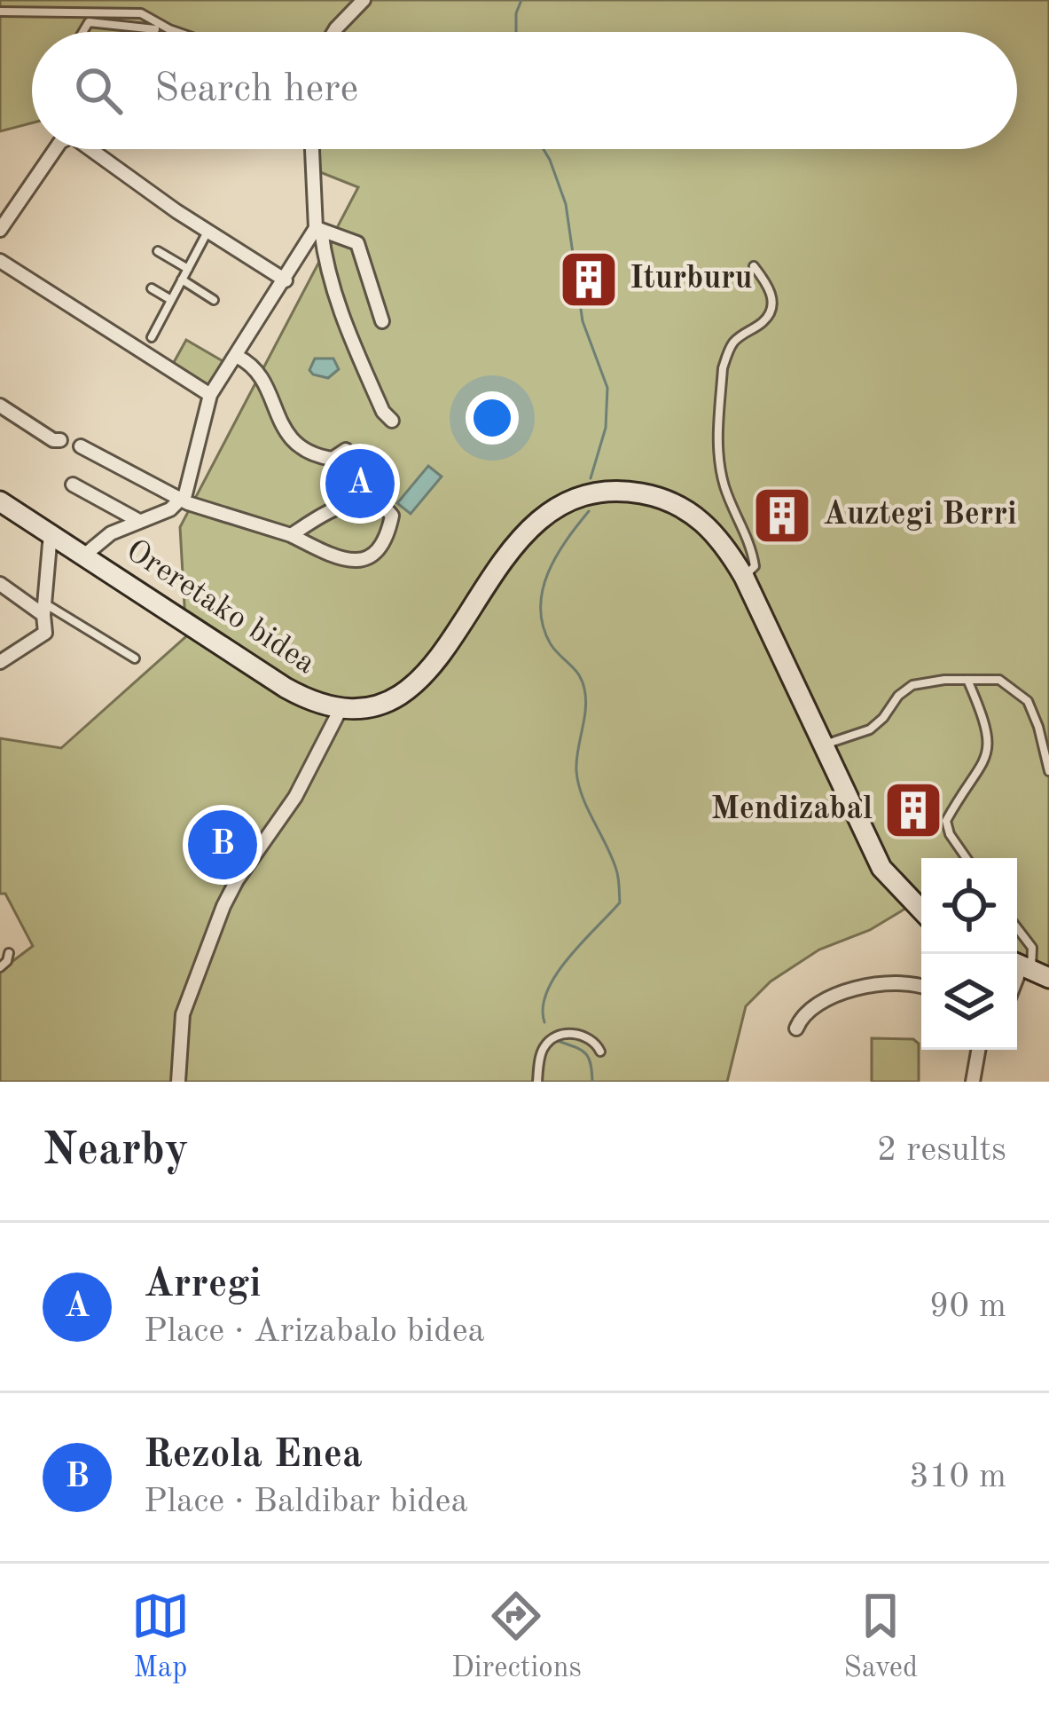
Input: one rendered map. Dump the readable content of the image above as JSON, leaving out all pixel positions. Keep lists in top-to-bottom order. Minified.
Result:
{"streets":{"main road":["Oreretako bidea"]},"places":{"building":["Iturburu","Auztegi Berri","Mendizabal"]},"page":{"search":"Search here","pins":["A","B"],"heading":["Nearby","2 results"],"list":[{"mark":"A","name":"Arregi","note":"Place · Arizabalo bidea","value":"90 m"},{"mark":"B","name":"Rezola Enea","note":"Place · Baldibar bidea","value":"310 m"}],"nav":["Map","Directions","Saved"]}}
